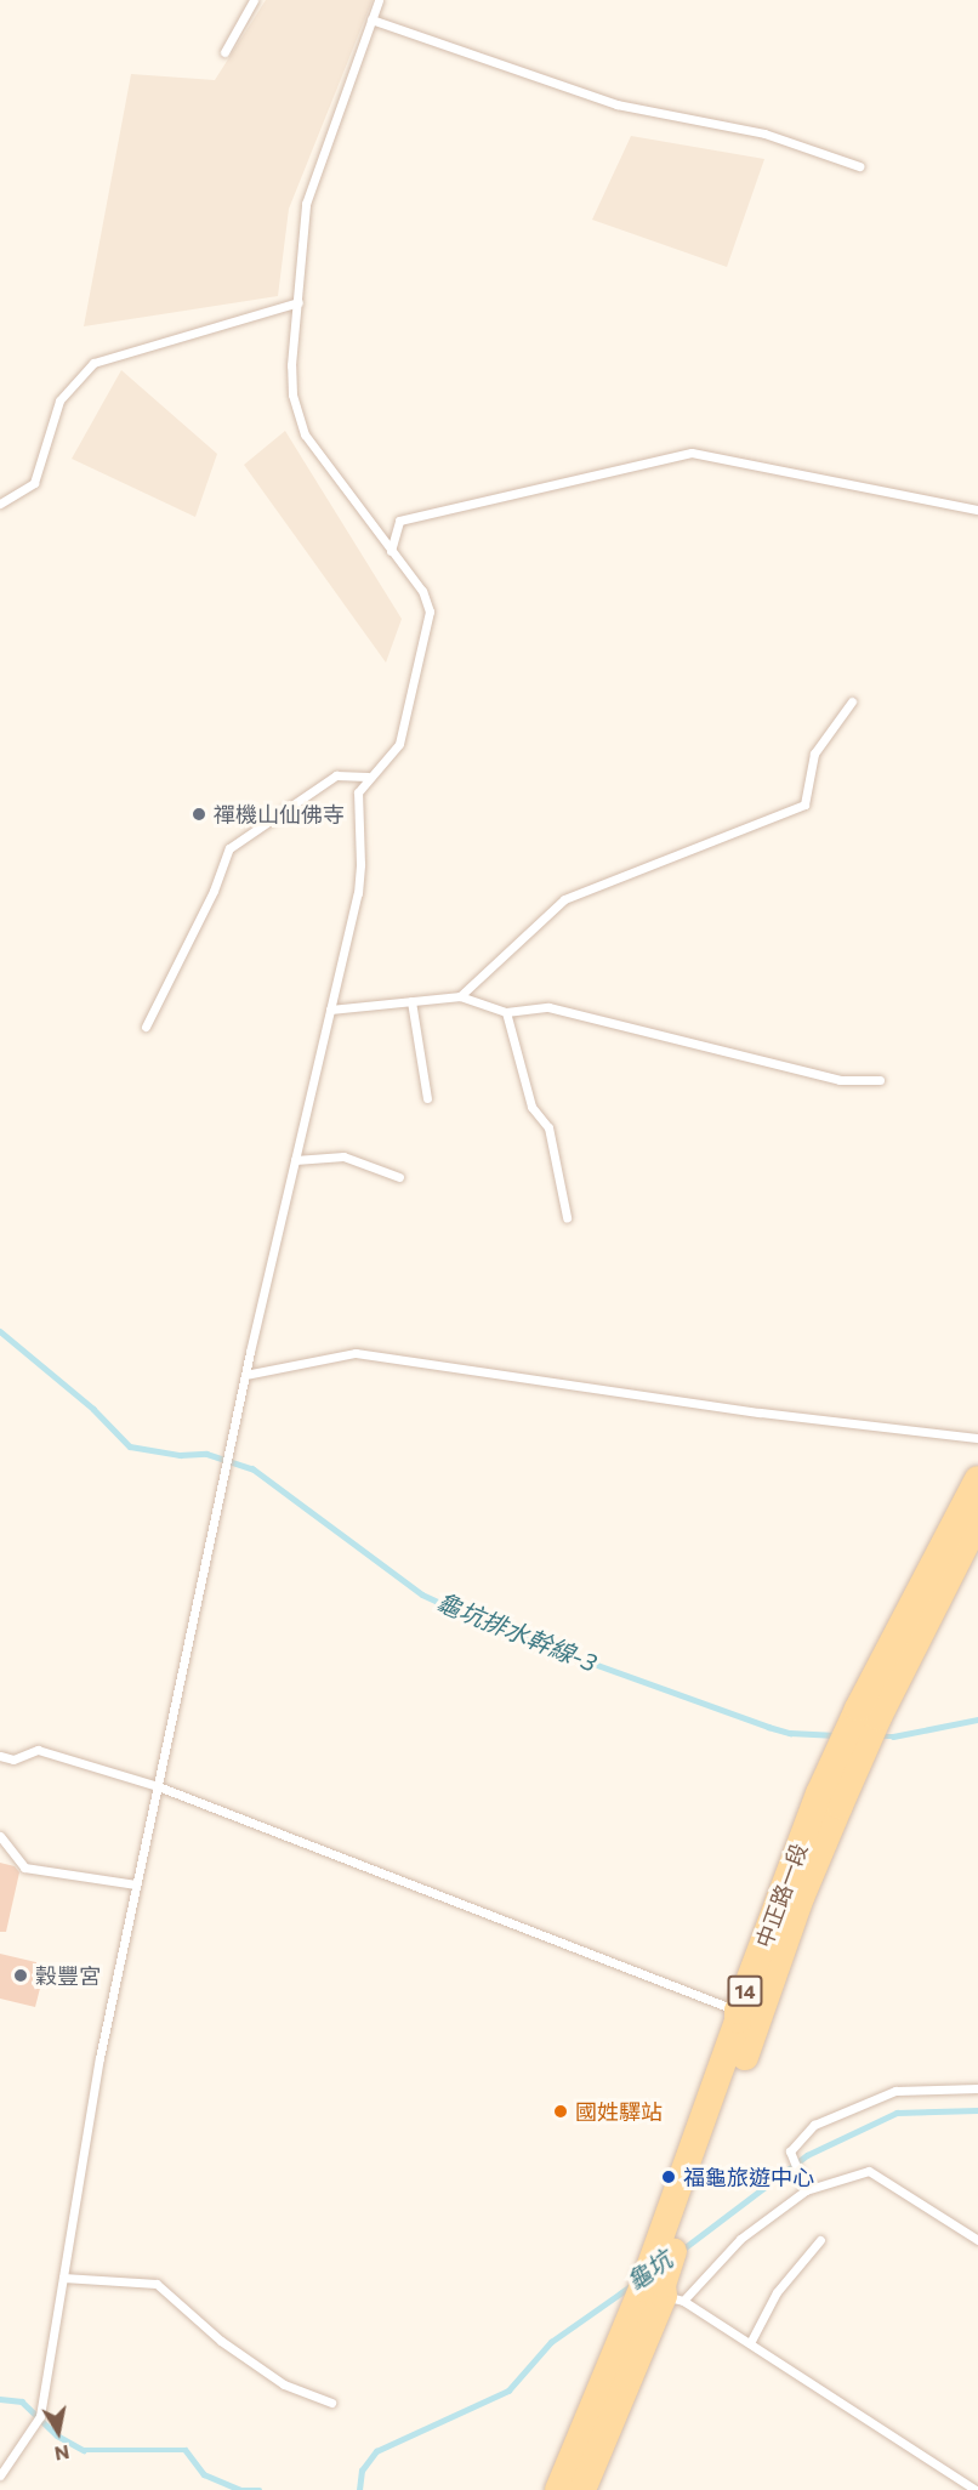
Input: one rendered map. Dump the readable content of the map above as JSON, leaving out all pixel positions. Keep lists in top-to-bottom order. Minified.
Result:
{"streets":{"main road":["中正路一段","14"]},"water":["龜坑排水幹線-3","龜坑"],"places":["禪機山仙佛寺","穀豐宮","國姓驛站","福龜旅遊中心"],"north":"bottom"}
